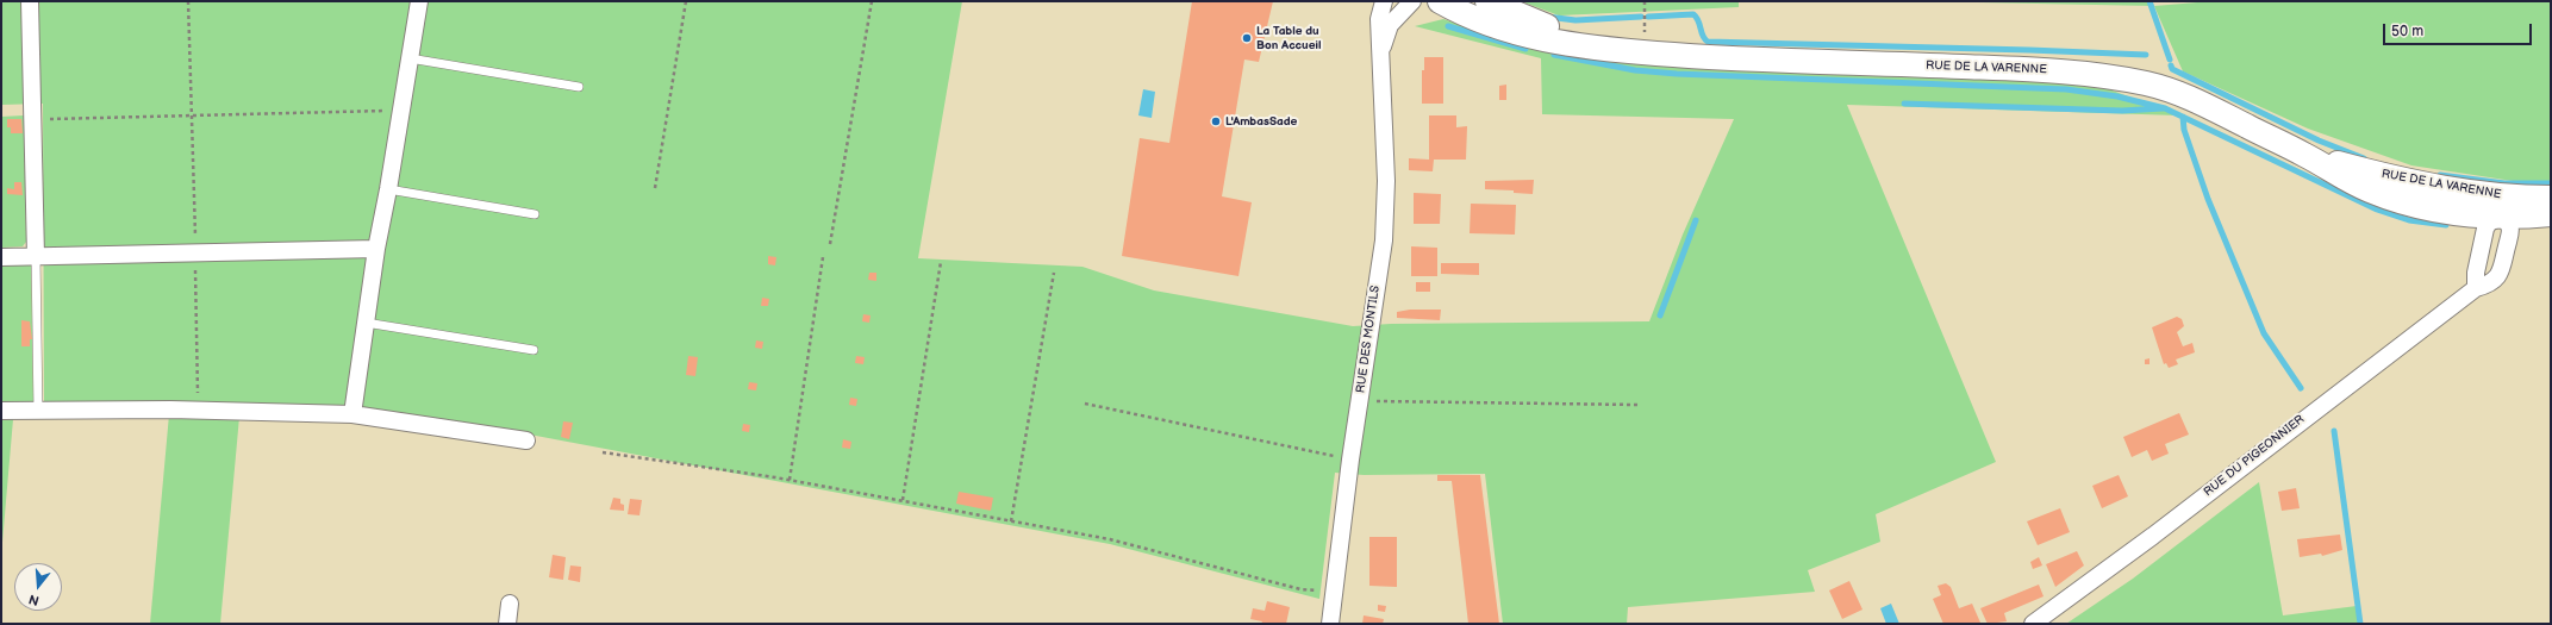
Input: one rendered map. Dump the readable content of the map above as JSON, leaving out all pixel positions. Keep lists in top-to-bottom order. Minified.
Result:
{"streets":{"street":["RUE DE LA VARENNE","RUE DES MONTILS","RUE DU PIGEONNIER"]},"crossings":[["RUE DE LA VARENNE","RUE DES MONTILS"],["RUE DE LA VARENNE","RUE DU PIGEONNIER"]],"places":["La Table du Bon Accueil","L'AmbasSade"],"scale_bar":"50 m","north":"bottom"}
